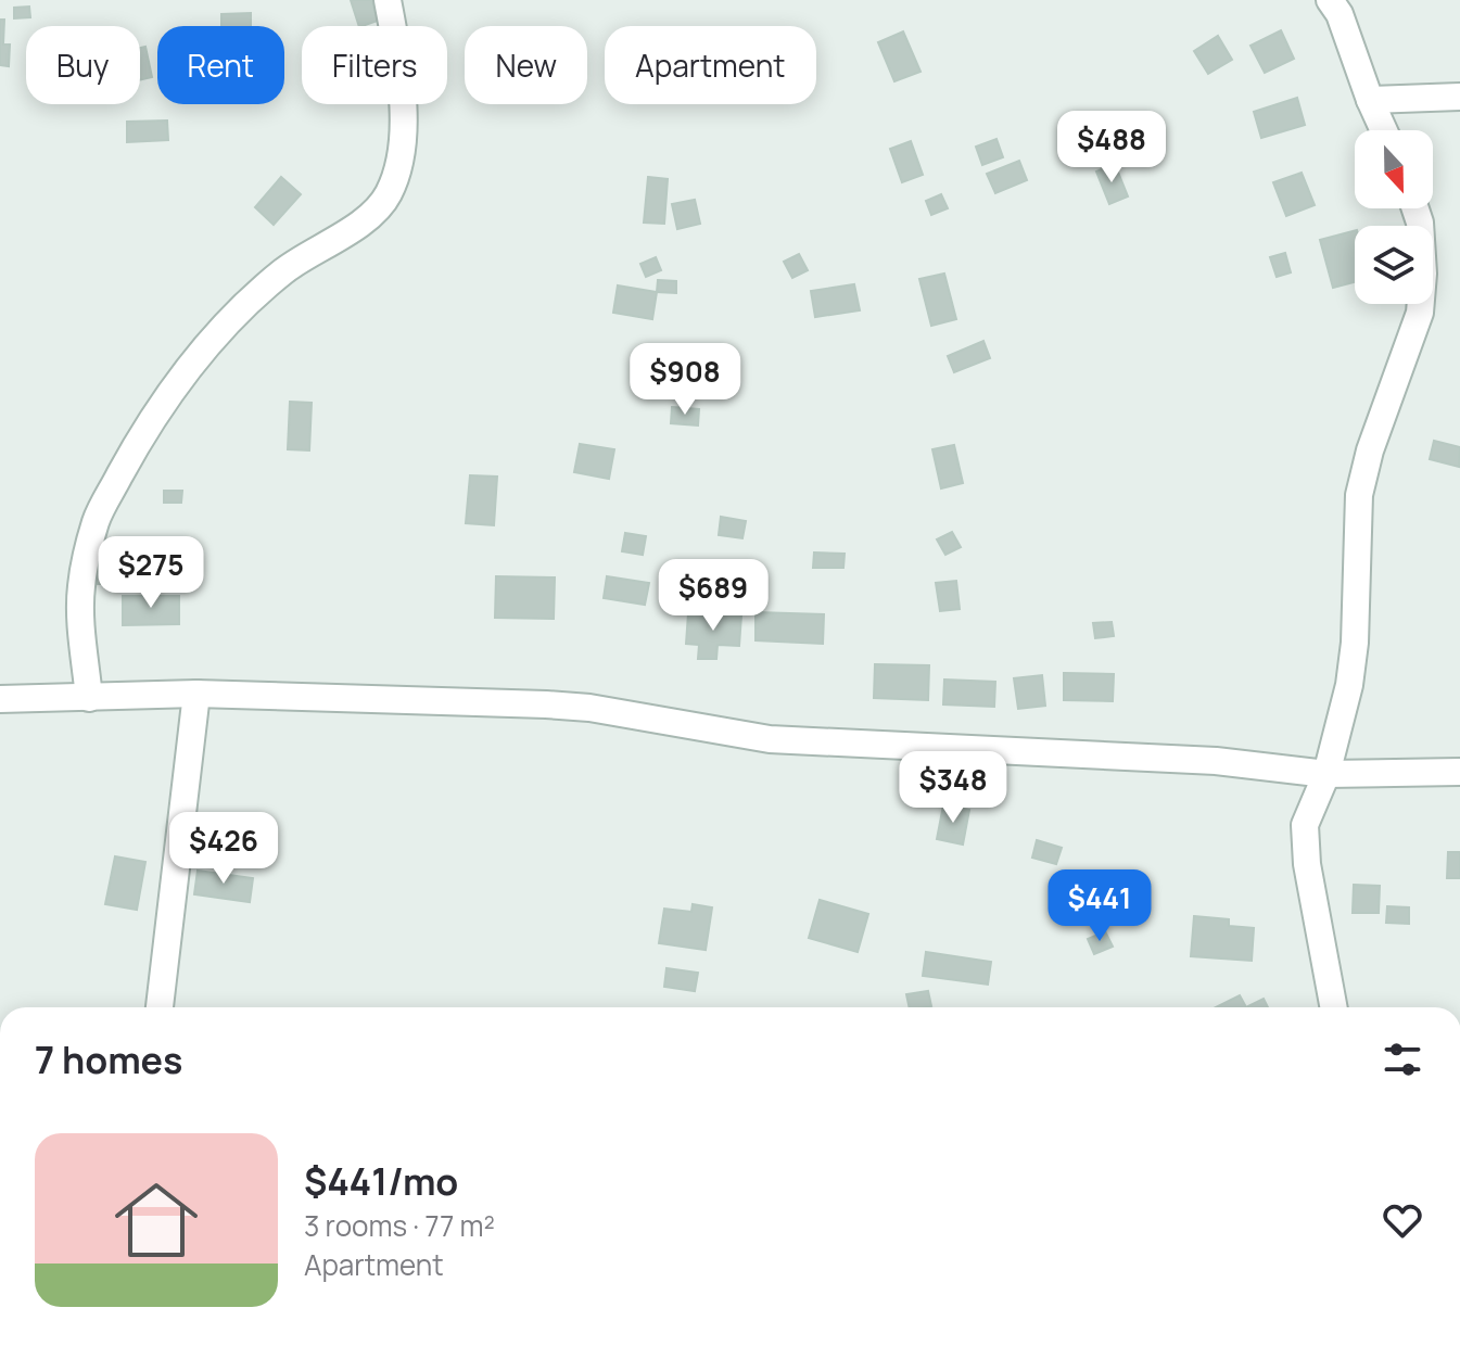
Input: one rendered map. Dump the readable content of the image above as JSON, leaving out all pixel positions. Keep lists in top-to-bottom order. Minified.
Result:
{"north":"bottom","page":{"chip":["Buy","Rent","Filters","New","Apartment"],"price":["$488","$908","$275","$689","$348","$426","$441"],"heading":"7 homes","list":[{"name":"$441/mo","note":"3 rooms · 77 m² · Apartment"}]}}
